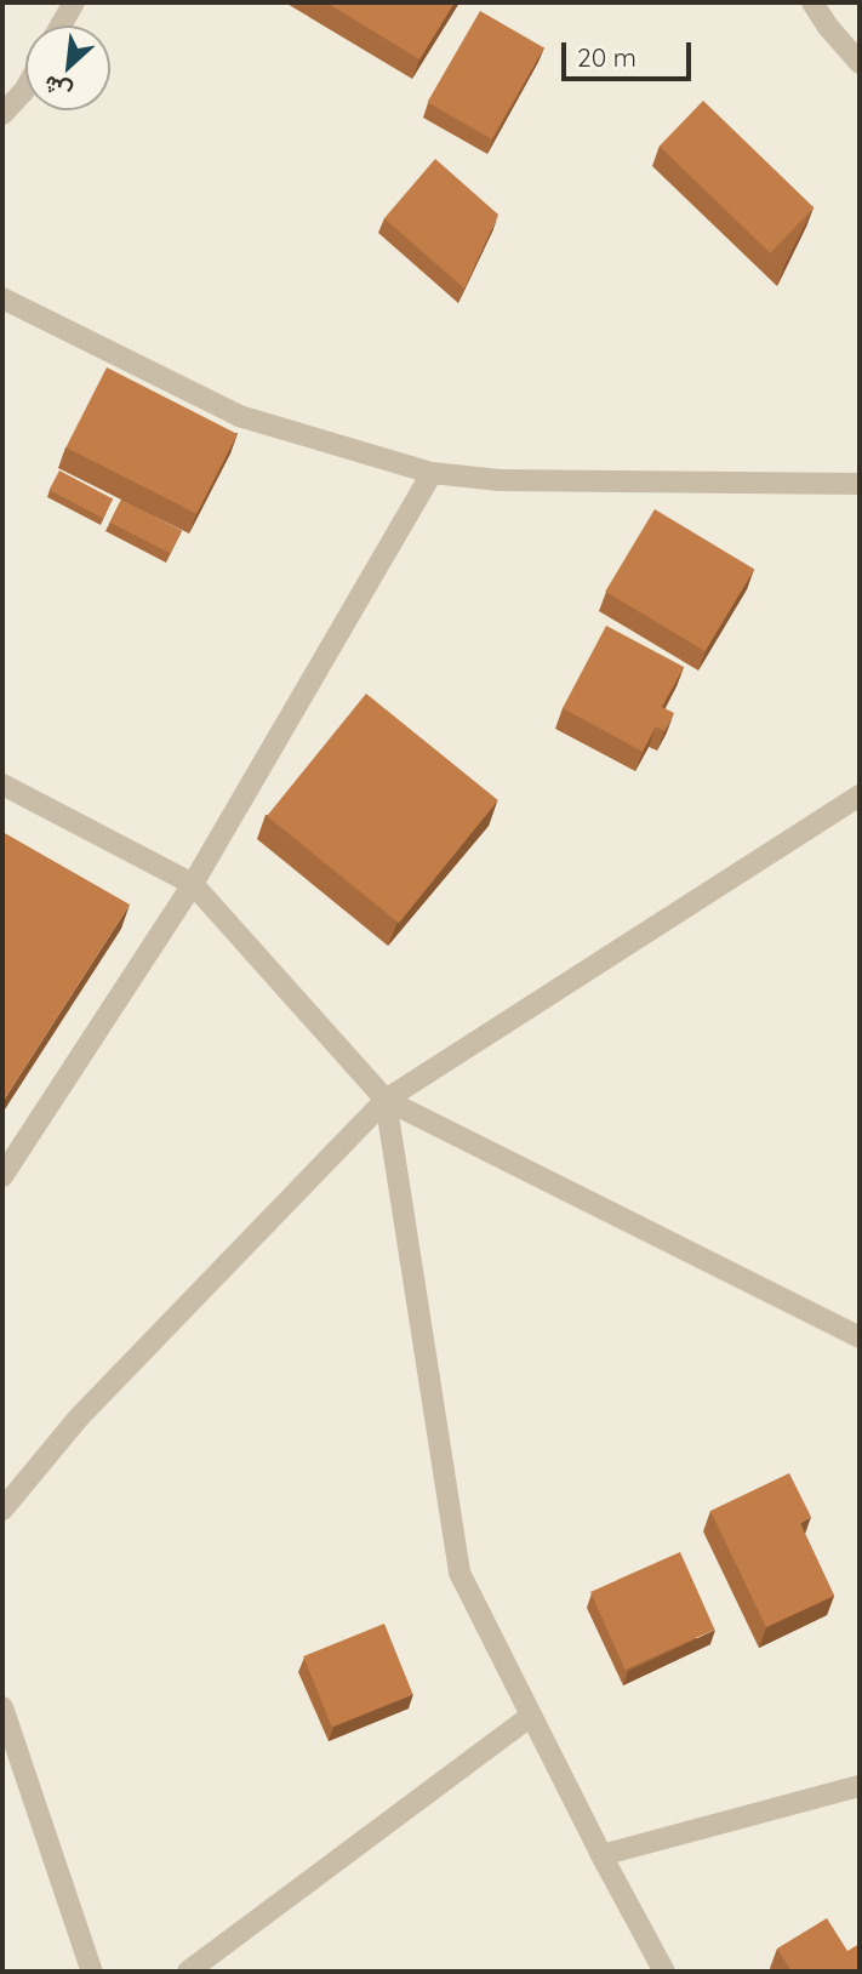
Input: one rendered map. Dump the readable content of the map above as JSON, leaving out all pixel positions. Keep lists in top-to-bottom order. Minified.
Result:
{"scale_bar":"20 m","north":"bottom left"}
